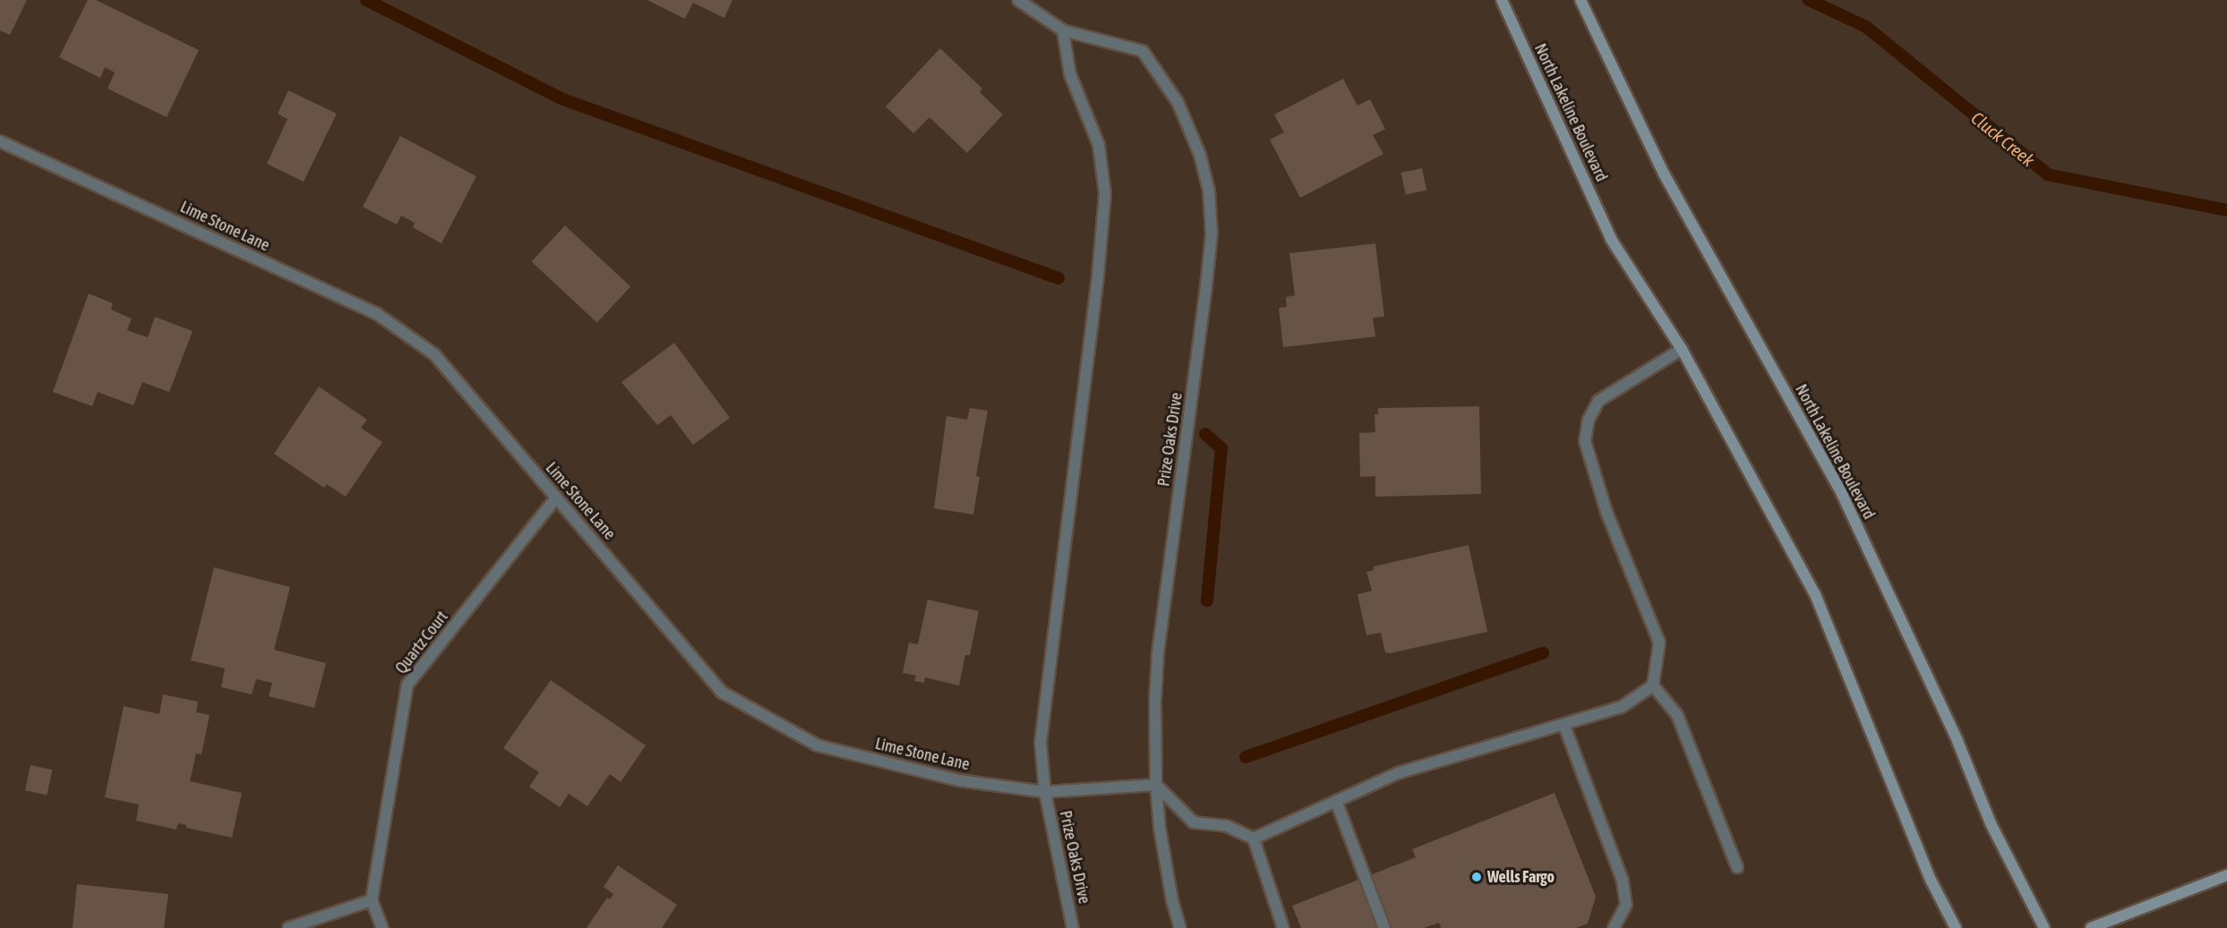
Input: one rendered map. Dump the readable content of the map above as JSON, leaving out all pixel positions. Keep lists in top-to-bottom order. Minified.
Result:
{"streets":{"main road":["North Lakeline Boulevard"],"street":["Lime Stone Lane","Prize Oaks Drive","Quartz Court"]},"crossings":[["Lime Stone Lane","Prize Oaks Drive"],["Lime Stone Lane","Quartz Court"]],"water":["Cluck Creek"],"places":["Wells Fargo"]}
